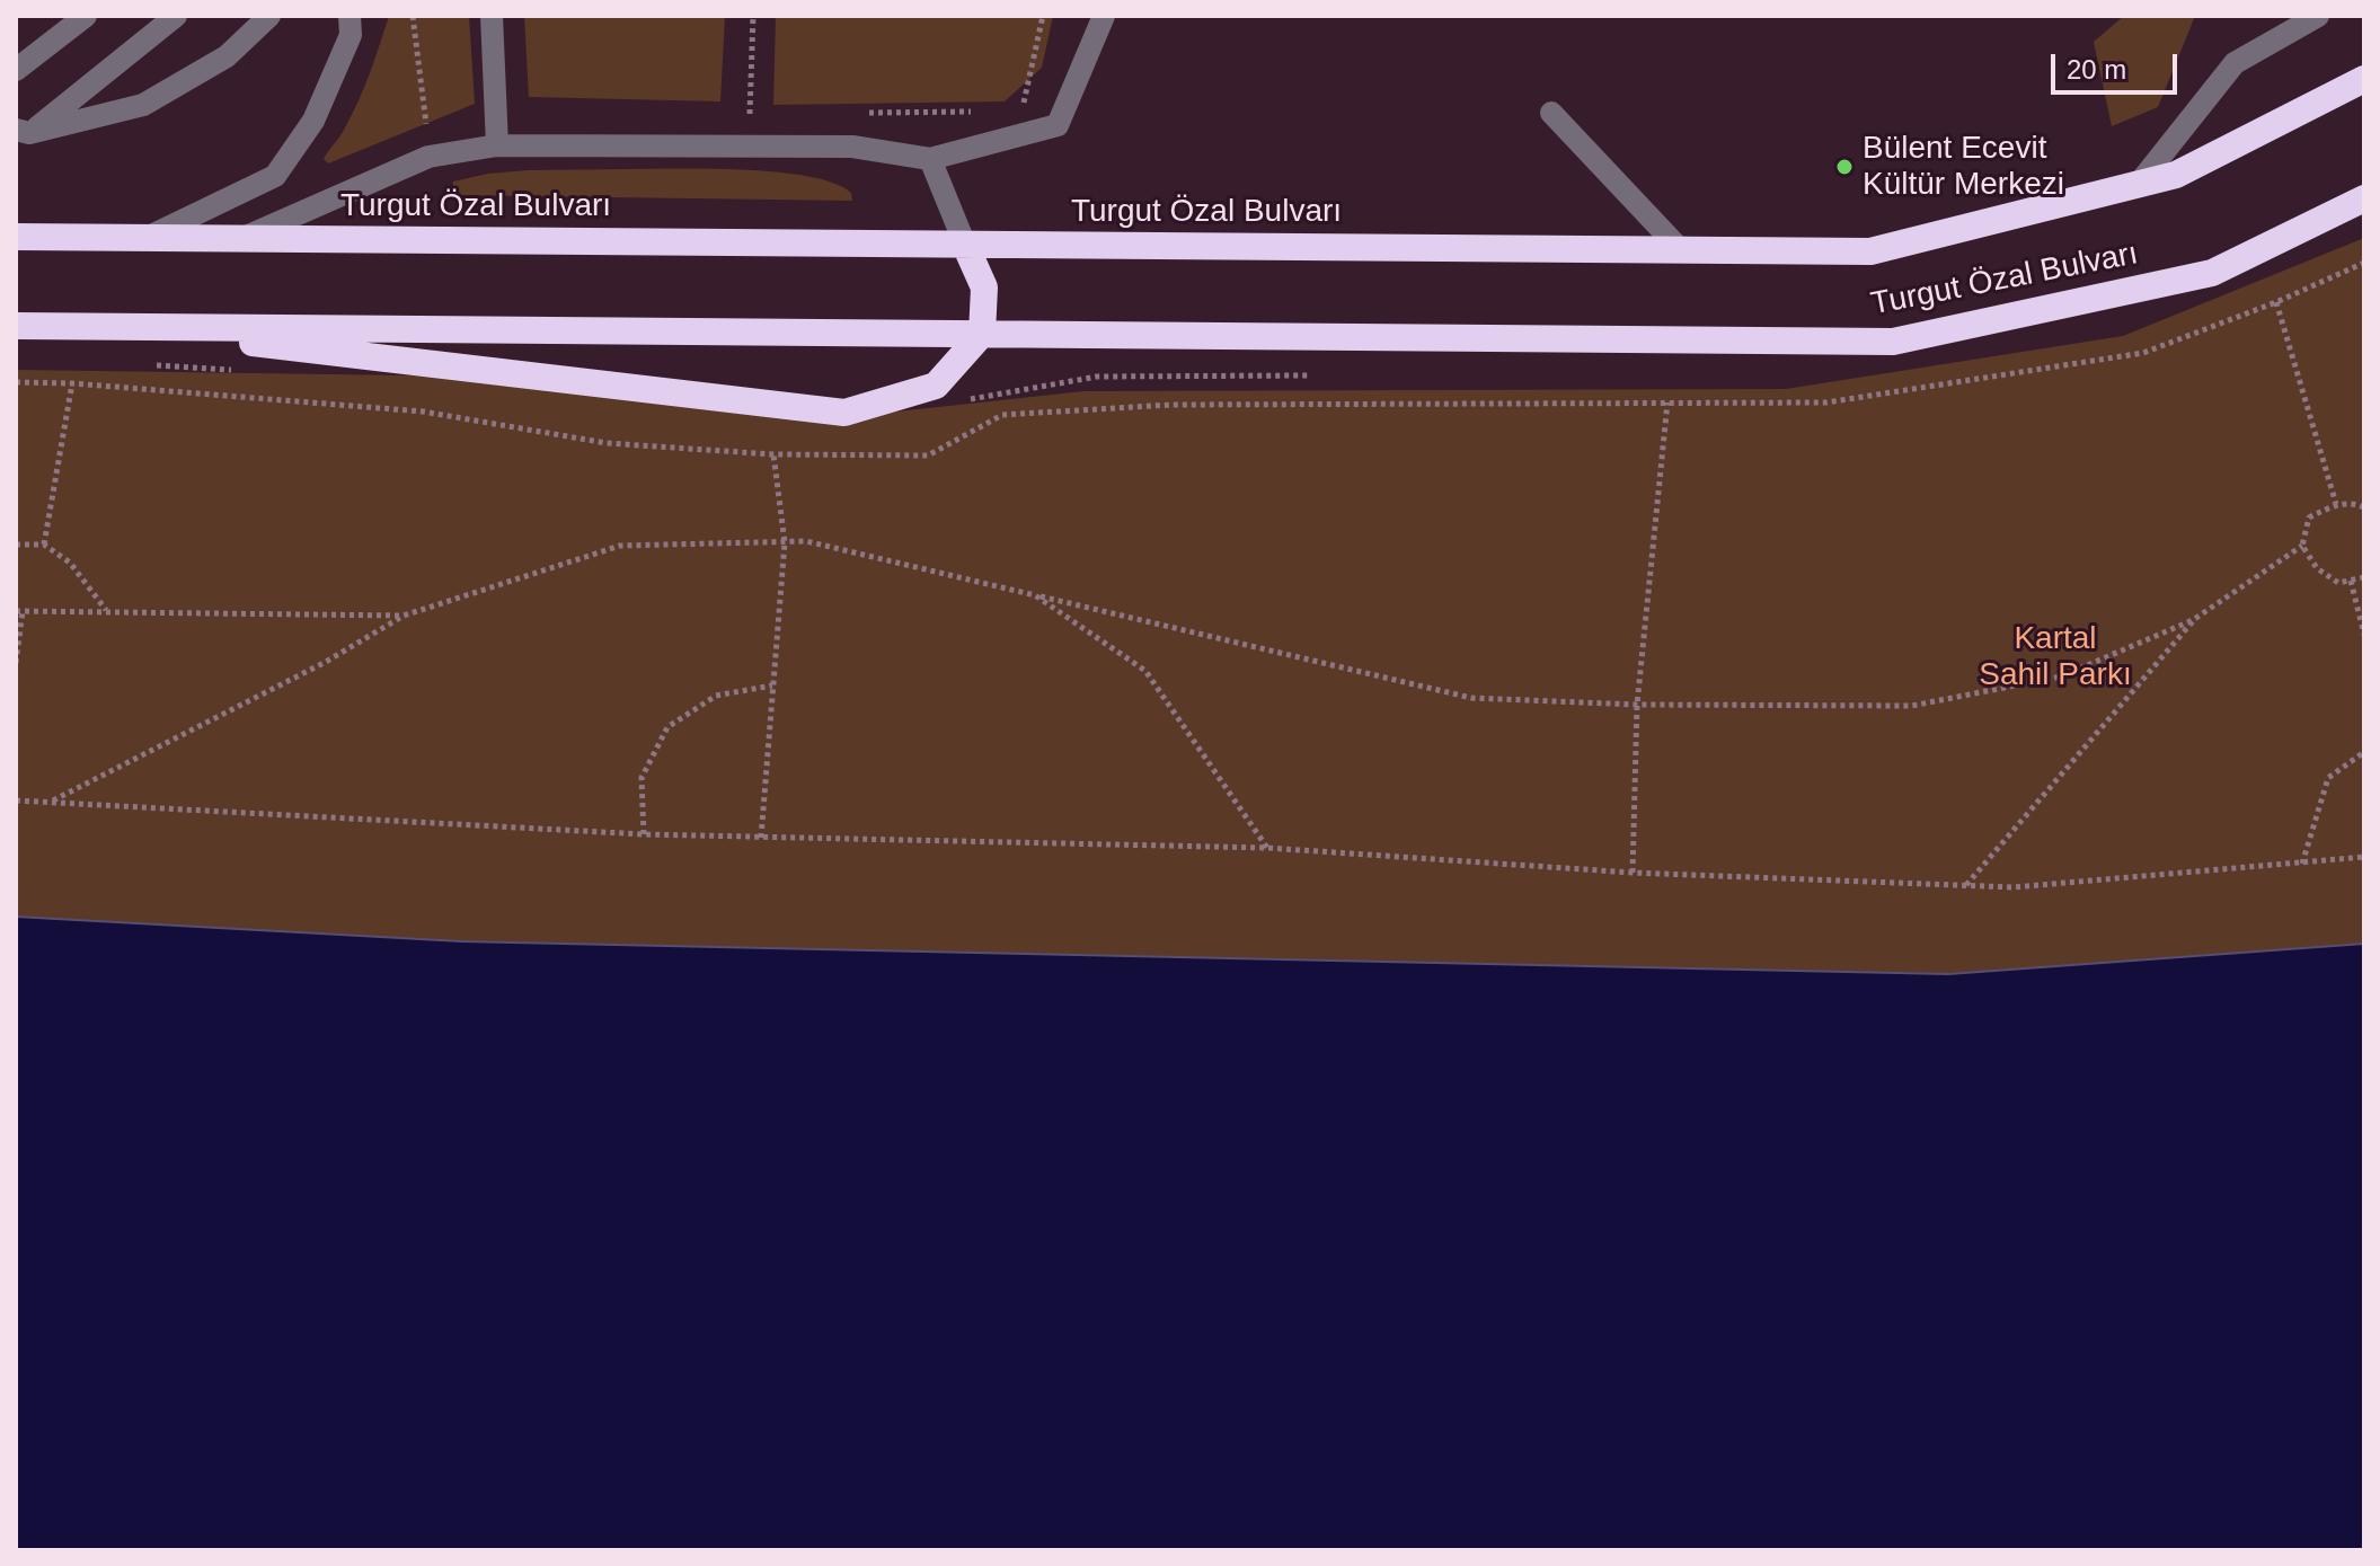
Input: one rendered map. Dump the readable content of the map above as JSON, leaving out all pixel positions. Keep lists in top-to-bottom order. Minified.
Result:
{"streets":{"highway":["Turgut Özal Bulvarı"]},"parks":["Kartal Sahil Parkı"],"places":["Bülent Ecevit Kültür Merkezi"],"scale_bar":"20 m"}
